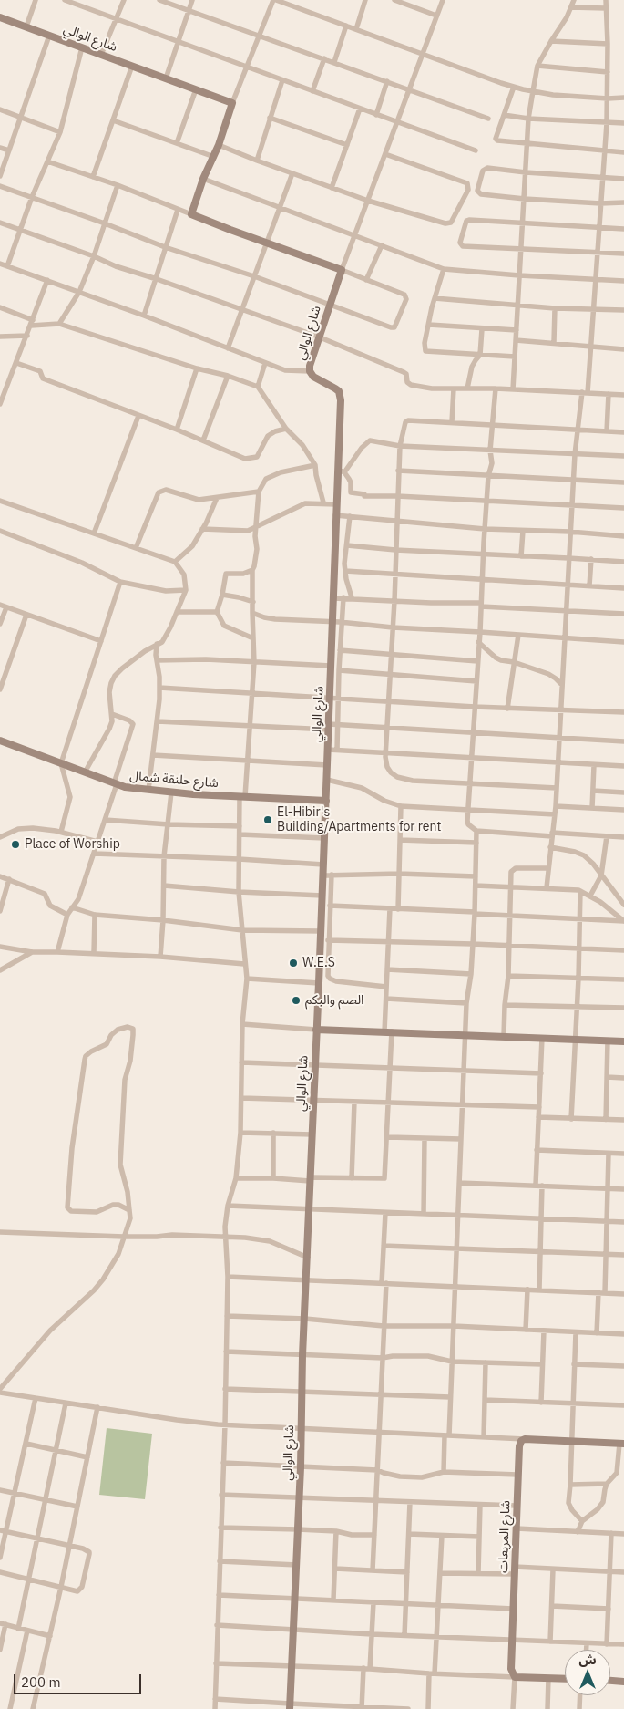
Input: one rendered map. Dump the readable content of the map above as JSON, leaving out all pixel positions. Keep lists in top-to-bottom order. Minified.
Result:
{"streets":{"main road":["شارع الوالي","شارع حلنقة شمال","شارع المربعات"]},"crossings":[["شارع الوالي","شارع حلنقة شمال"]],"places":["El-Hibir's Building/Apartments for rent","Place of Worship","W.E.S","الصم والبكم"],"scale_bar":"200 m","north":"top"}
